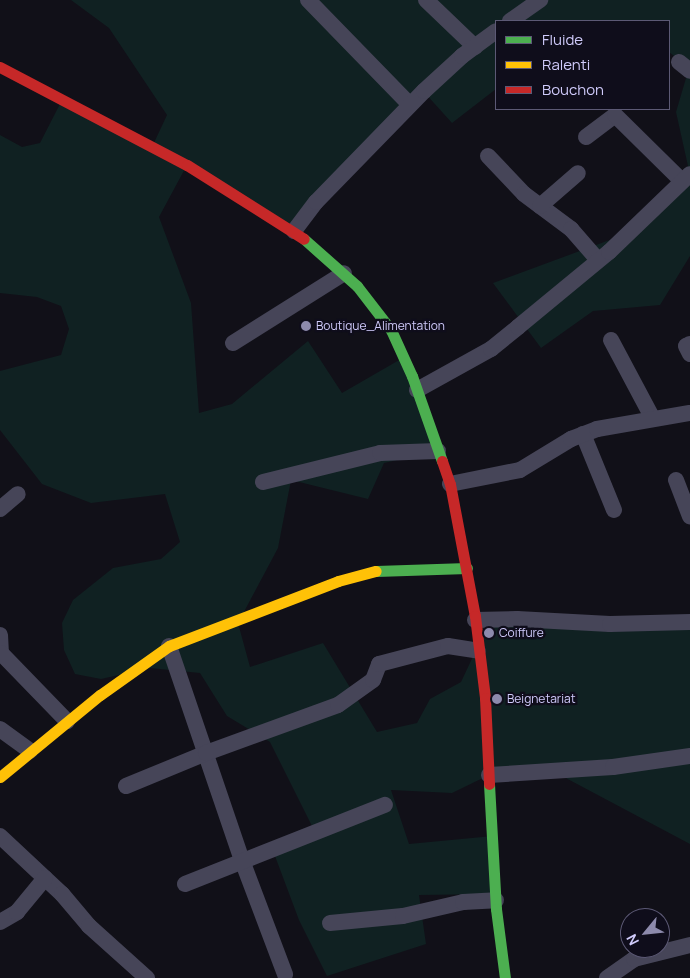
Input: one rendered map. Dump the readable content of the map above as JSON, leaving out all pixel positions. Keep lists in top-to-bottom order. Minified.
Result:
{"places":["Boutique_Alimentation","Coiffure","Beignetariat"],"legend":["Fluide","Ralenti","Bouchon"],"north":"bottom left"}
